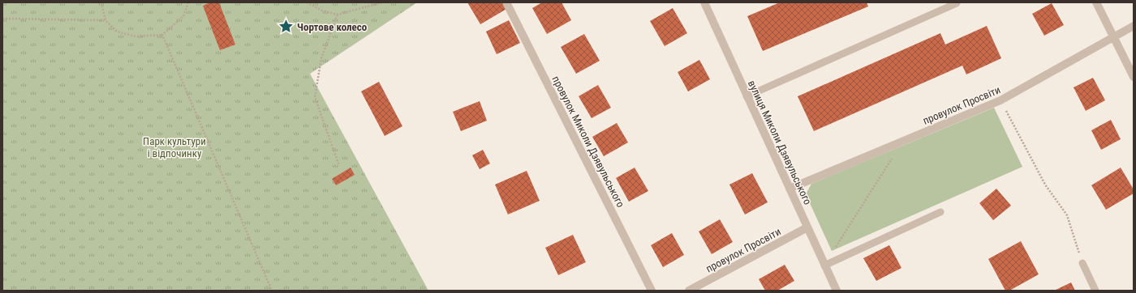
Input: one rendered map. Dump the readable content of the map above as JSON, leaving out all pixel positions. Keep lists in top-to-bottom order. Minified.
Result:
{"streets":{"street":["провулок Просвіти","провулок Миколи Дзявульського","вулиця Миколи Дзявульського"]},"crossings":[["провулок Просвіти","вулиця Миколи Дзявульського"]],"parks":["Парк культури і відпочинку"],"places":{"place":["Чортове колесо"]}}
